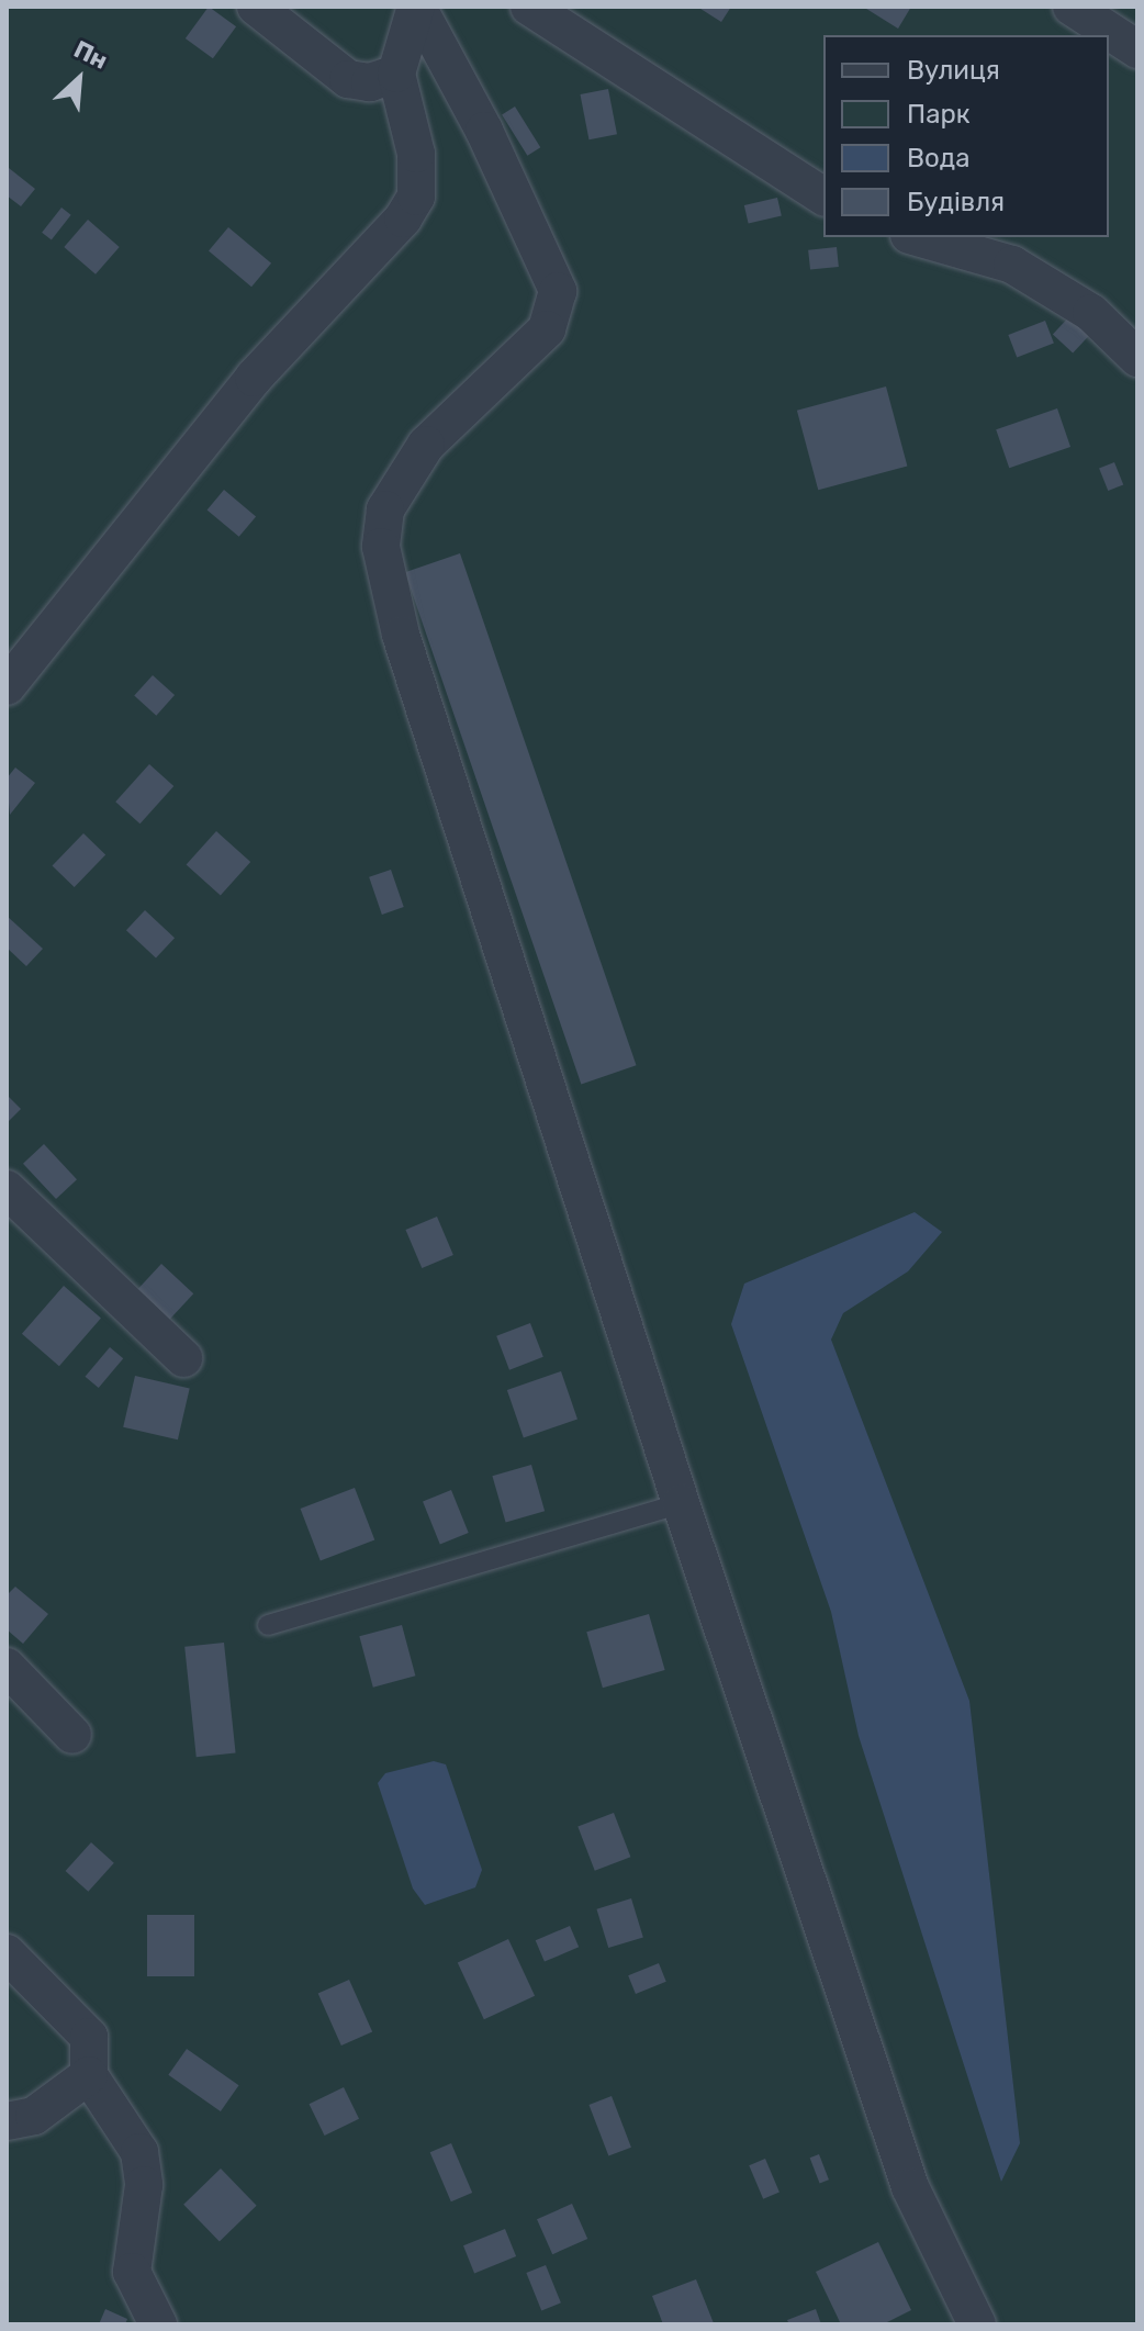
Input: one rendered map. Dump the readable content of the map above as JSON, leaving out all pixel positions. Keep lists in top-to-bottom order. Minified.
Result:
{"legend":["Вулиця","Парк","Вода","Будівля"],"north":"top right"}
